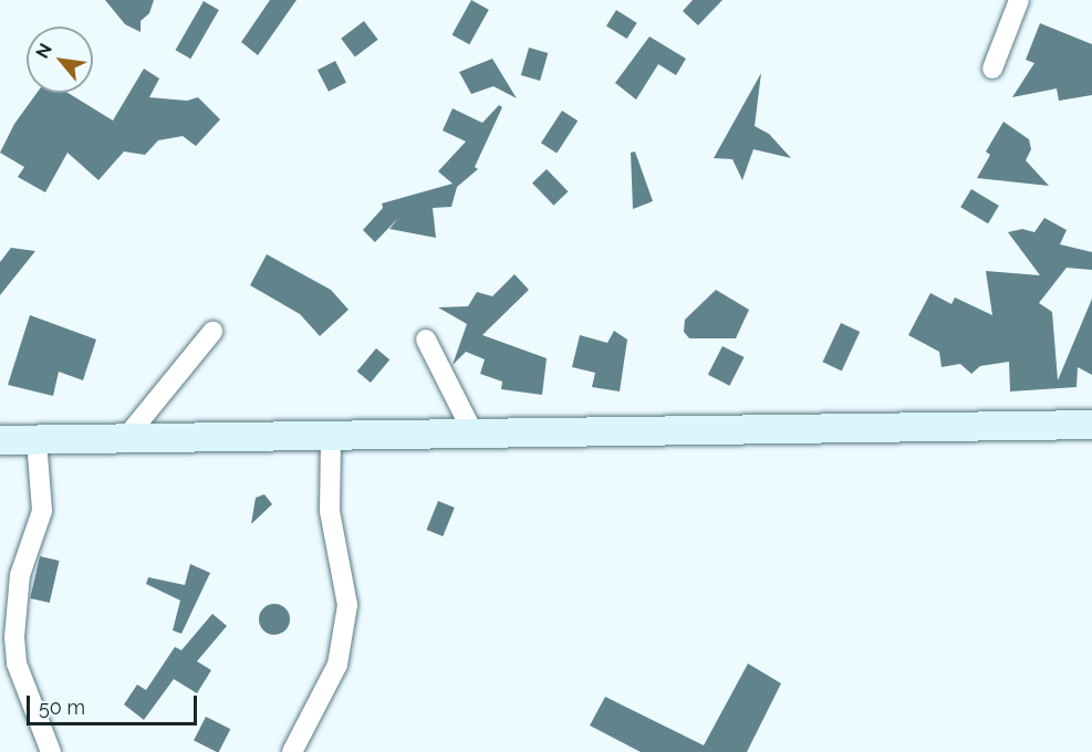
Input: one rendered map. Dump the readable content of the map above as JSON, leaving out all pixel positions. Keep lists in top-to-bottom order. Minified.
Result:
{"scale_bar":"50 m","north":"top left"}
